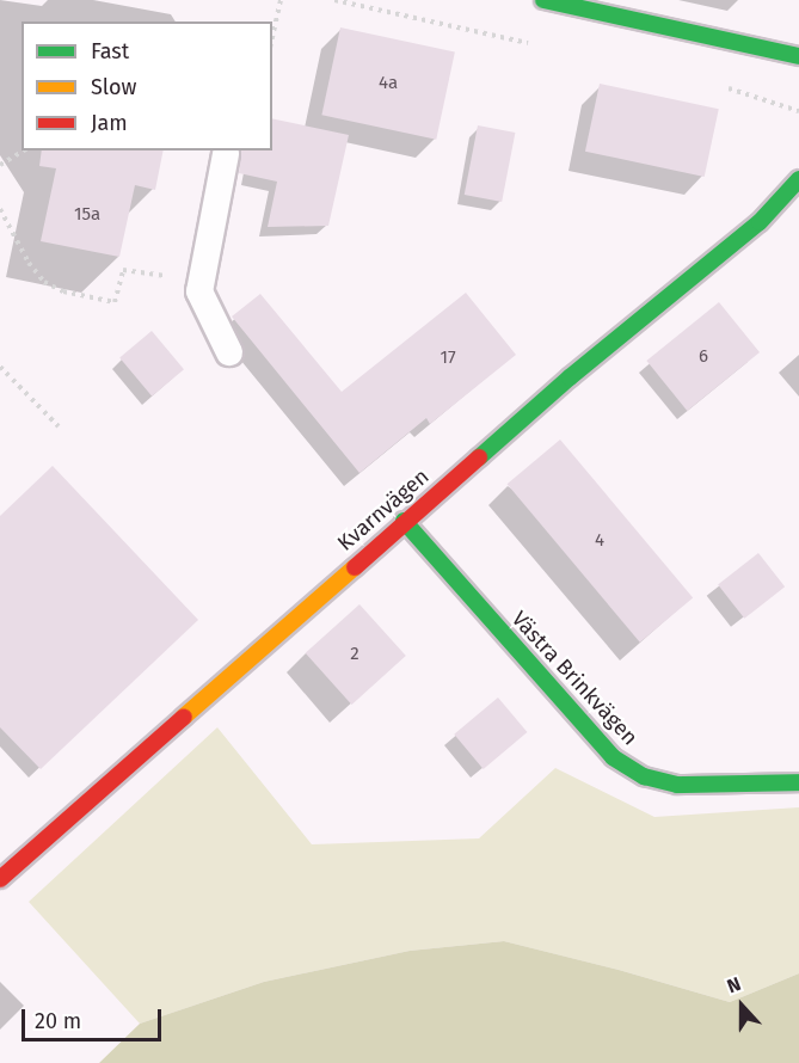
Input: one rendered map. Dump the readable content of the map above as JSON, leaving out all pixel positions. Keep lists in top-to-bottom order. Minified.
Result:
{"streets":{"street":["Kvarnvägen","Västra Brinkvägen"]},"crossings":[["Kvarnvägen","Västra Brinkvägen"]],"house_numbers":["4a","15a","6","17","4","2"],"legend":["Fast","Slow","Jam"],"scale_bar":"20 m","north":"top"}
